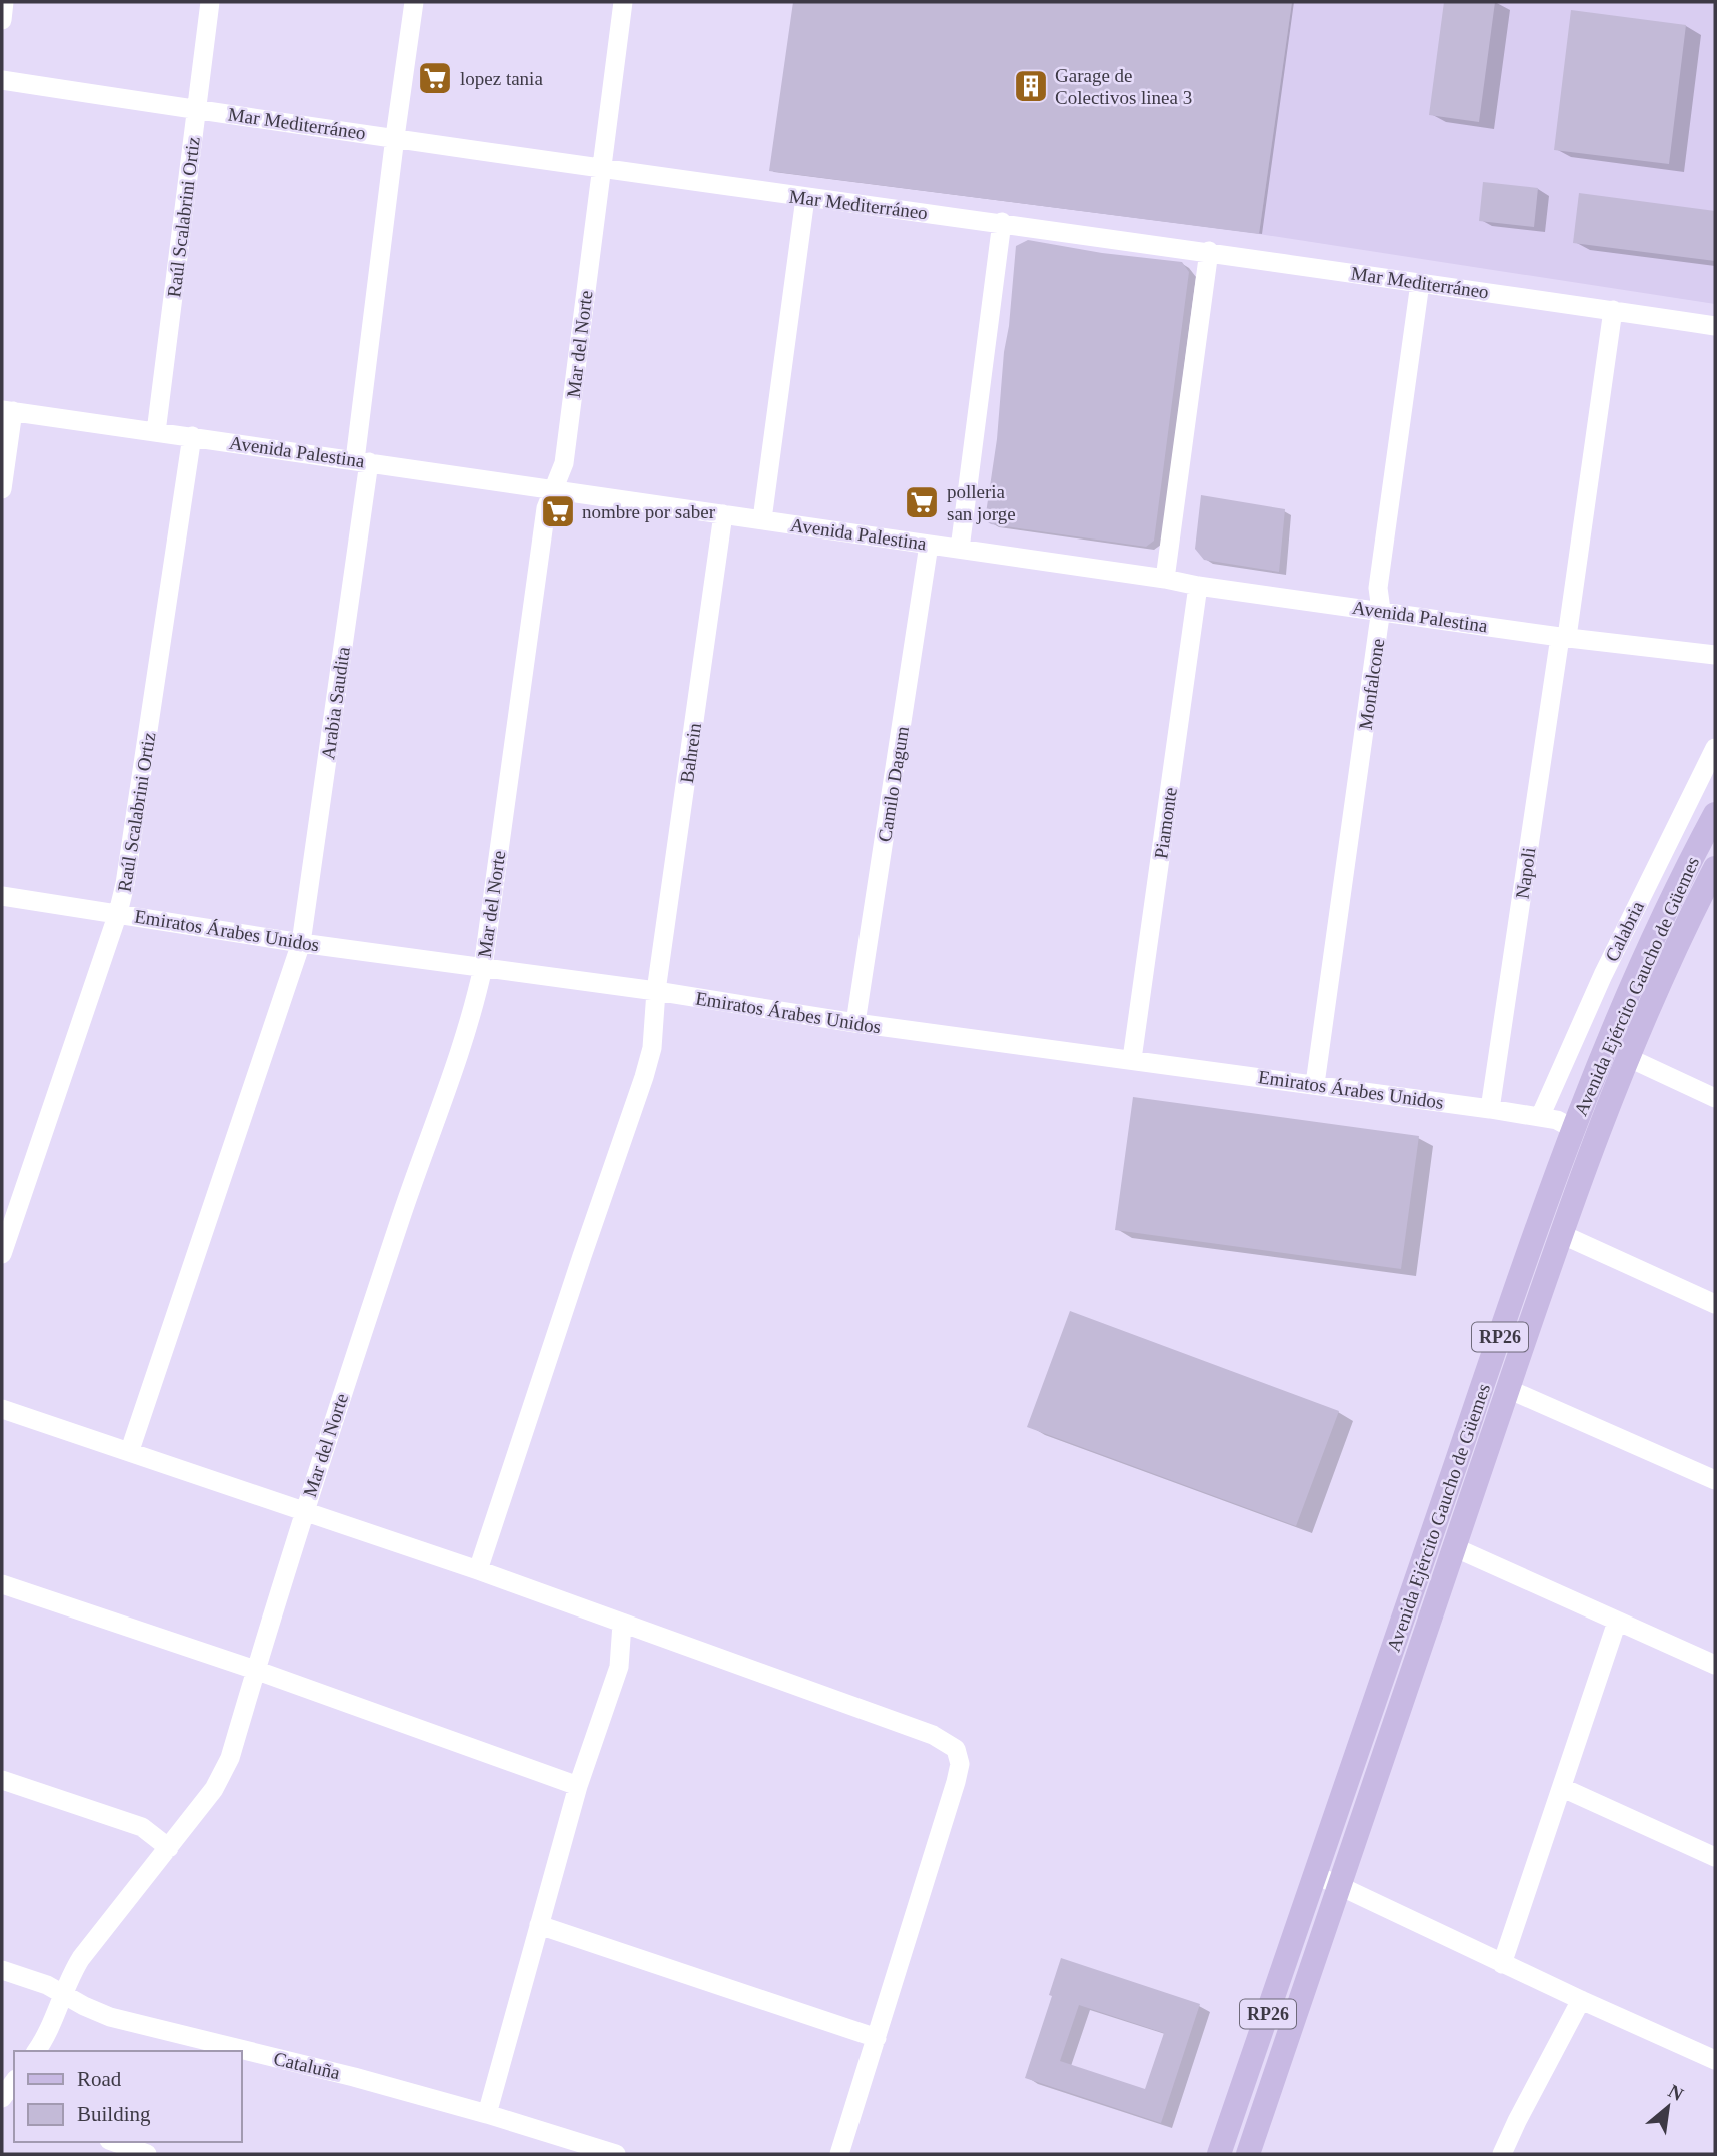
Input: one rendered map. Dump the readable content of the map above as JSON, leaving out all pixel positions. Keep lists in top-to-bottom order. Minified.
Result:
{"streets":{"main road":["Avenida Ejército Gaucho de Güemes","RP26"],"street":["Mar Mediterráneo","Raúl Scalabrini Ortiz","Mar del Norte","Avenida Palestina","Monfalcone","Arabia Saudita","Bahrein","Camilo Dagum","Piamonte","Napoli","Emiratos Árabes Unidos","Calabria","Cataluña"]},"crossings":[["Mar Mediterráneo","Raúl Scalabrini Ortiz"],["Mar Mediterráneo","Mar del Norte"],["Mar Mediterráneo","Monfalcone"],["Mar Mediterráneo","Arabia Saudita"],["Mar Mediterráneo","Napoli"],["Raúl Scalabrini Ortiz","Avenida Palestina"],["Raúl Scalabrini Ortiz","Emiratos Árabes Unidos"],["Mar del Norte","Avenida Palestina"],["Mar del Norte","Emiratos Árabes Unidos"],["Mar del Norte","Cataluña"],["Avenida Palestina","Monfalcone"],["Avenida Palestina","Arabia Saudita"],["Avenida Palestina","Bahrein"],["Avenida Palestina","Camilo Dagum"],["Avenida Palestina","Piamonte"],["Avenida Palestina","Napoli"],["Monfalcone","Emiratos Árabes Unidos"],["Arabia Saudita","Emiratos Árabes Unidos"],["Bahrein","Emiratos Árabes Unidos"],["Camilo Dagum","Emiratos Árabes Unidos"],["Piamonte","Emiratos Árabes Unidos"],["Napoli","Emiratos Árabes Unidos"],["Emiratos Árabes Unidos","Calabria"],["Emiratos Árabes Unidos","Avenida Ejército Gaucho de Güemes"]],"places":{"supermarket":["lopez tania","polleria san jorge","nombre por saber"],"building":["Garage de Colectivos linea 3"]},"legend":["Road","Building"],"north":"top right"}
